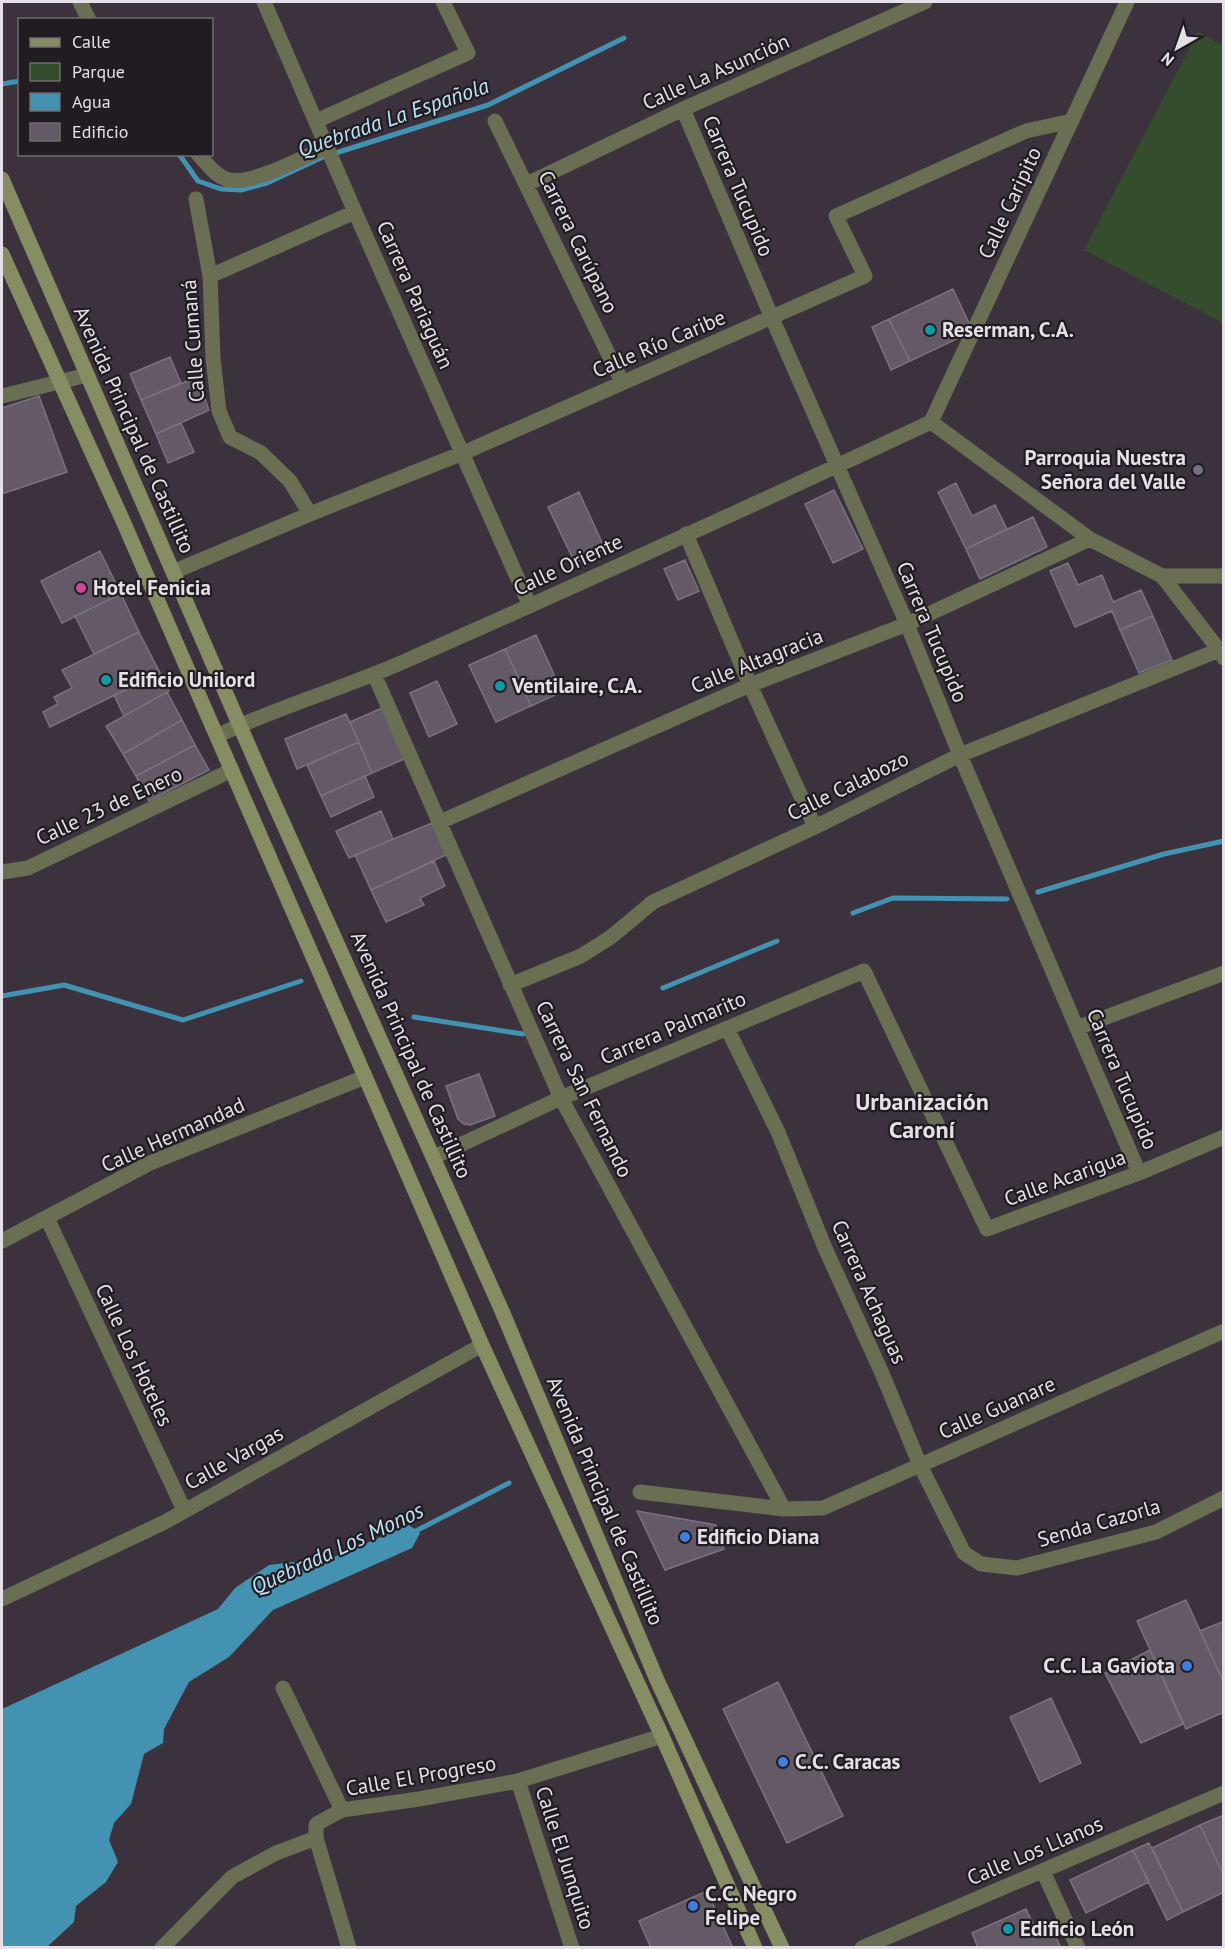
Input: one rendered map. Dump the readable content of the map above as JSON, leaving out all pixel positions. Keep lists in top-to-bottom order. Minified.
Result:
{"streets":{"main road":["Avenida Principal de Castillito"],"street":["Calle La Asunción","Carrera Tucupido","Calle Caripito","Carrera Carúpano","Carrera Pariaguán","Calle Cumaná","Calle Río Caribe","Calle Oriente","Calle Altagracia","Calle Calabozo","Calle 23 de Enero","Carrera Palmarito","Carrera San Fernando","Calle Hermandad","Calle Acarigua","Carrera Achaguas","Calle Los Hoteles","Calle Guanare","Calle Vargas","Senda Cazorla","Calle El Progreso","Calle Los Llanos","Calle El Junquito"]},"crossings":[["Calle La Asunción","Carrera Tucupido"],["Calle La Asunción","Carrera Carúpano"],["Carrera Tucupido","Calle Río Caribe"],["Carrera Tucupido","Calle Oriente"],["Carrera Tucupido","Calle Altagracia"],["Carrera Tucupido","Calle Calabozo"],["Carrera Tucupido","Calle Acarigua"],["Calle Caripito","Calle Río Caribe"],["Calle Caripito","Calle Oriente"],["Carrera Carúpano","Calle Río Caribe"],["Carrera Pariaguán","Calle Río Caribe"],["Carrera Pariaguán","Calle Oriente"],["Calle Cumaná","Calle Río Caribe"],["Calle Río Caribe","Avenida Principal de Castillito"],["Avenida Principal de Castillito","Calle Oriente"],["Avenida Principal de Castillito","Calle 23 de Enero"],["Avenida Principal de Castillito","Carrera Palmarito"],["Avenida Principal de Castillito","Calle Hermandad"],["Avenida Principal de Castillito","Calle Vargas"],["Avenida Principal de Castillito","Calle El Progreso"],["Calle Oriente","Carrera San Fernando"],["Calle Altagracia","Carrera San Fernando"],["Calle Calabozo","Carrera San Fernando"],["Carrera Palmarito","Carrera San Fernando"],["Carrera Palmarito","Calle Acarigua"],["Carrera Palmarito","Carrera Achaguas"],["Carrera San Fernando","Calle Guanare"],["Calle Hermandad","Calle Los Hoteles"],["Carrera Achaguas","Calle Guanare"],["Carrera Achaguas","Senda Cazorla"],["Calle Los Hoteles","Calle Vargas"],["Calle El Progreso","Calle El Junquito"]],"districts":["Urbanización Caroní"],"water":["Quebrada La Española","Quebrada Los Monos"],"places":["Reserman, C.A.","Parroquia Nuestra Señora del Valle","Hotel Fenicia","Edificio Unilord","Ventilaire, C.A.","Edificio Diana","C.C. La Gaviota","C.C. Caracas","C.C. Negro Felipe","Edificio León"],"legend":["Calle","Parque","Agua","Edificio"],"north":"bottom left"}
